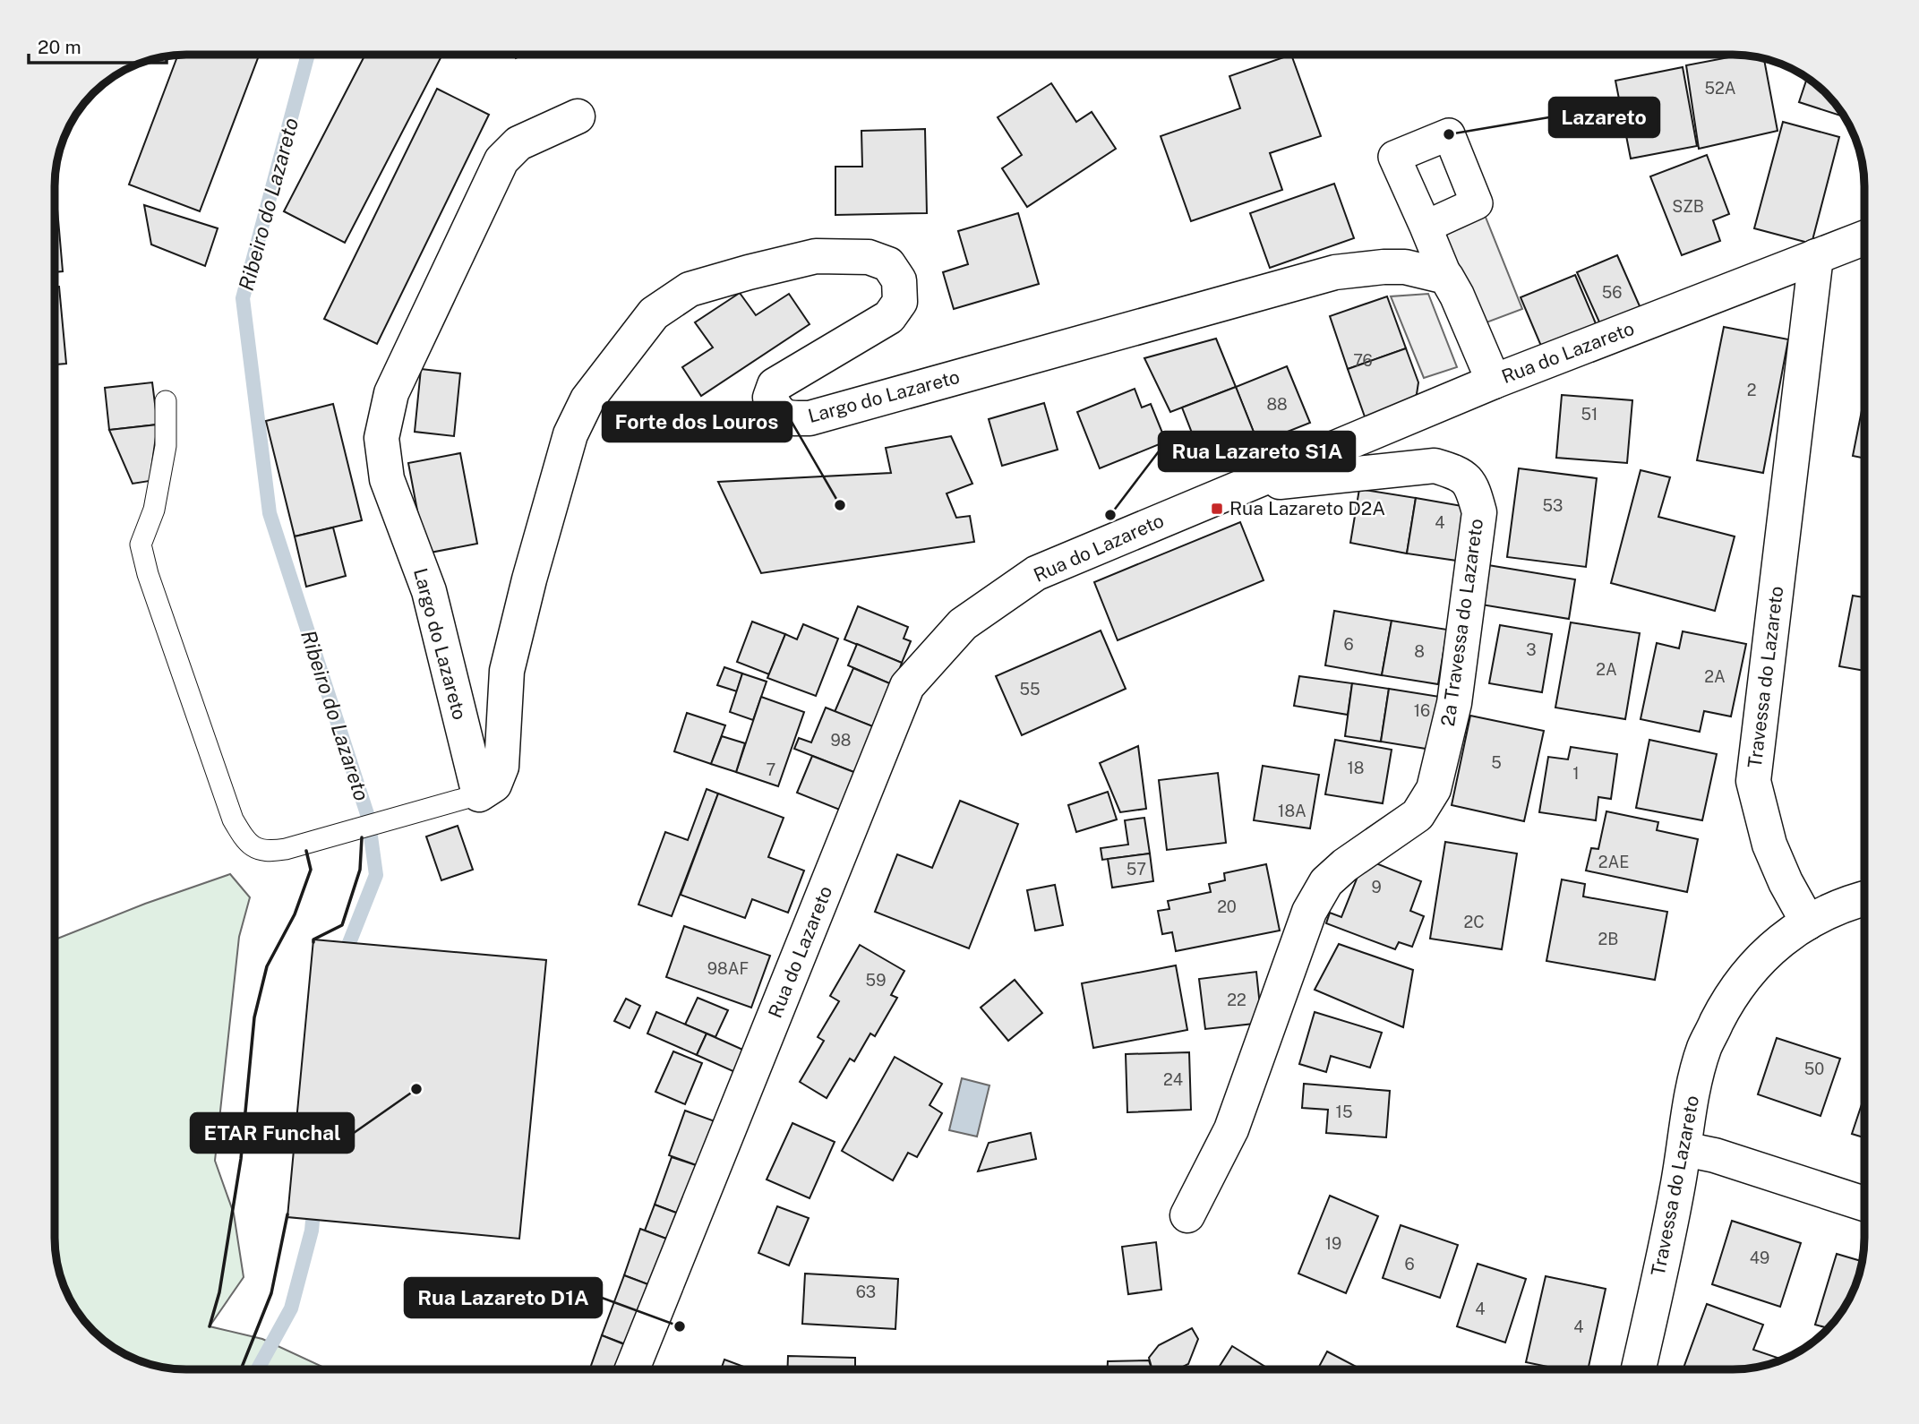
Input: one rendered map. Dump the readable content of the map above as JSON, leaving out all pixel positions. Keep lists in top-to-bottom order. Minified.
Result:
{"streets":{"street":["Rua do Lazareto","Largo do Lazareto","2a Travessa do Lazareto","Travessa do Lazareto"]},"crossings":[["Rua do Lazareto","2a Travessa do Lazareto"],["Rua do Lazareto","Travessa do Lazareto"]],"water":["Ribeiro do Lazareto"],"places":{"other":["Lazareto","Forte dos Louros","Rua Lazareto S1A","ETAR Funchal","Rua Lazareto D1A"],"transit":["Rua Lazareto D2A"]},"house_numbers":["52A","SZB","56","76","2","88","51","53","4","6","3","8","2A","2A","55","16","98","5","18","7","1","18A","2AE","57","9","20","2C","2B","98AF","59","22","50","24","15","19","49","6","63","4","4"],"scale_bar":"20 m"}
